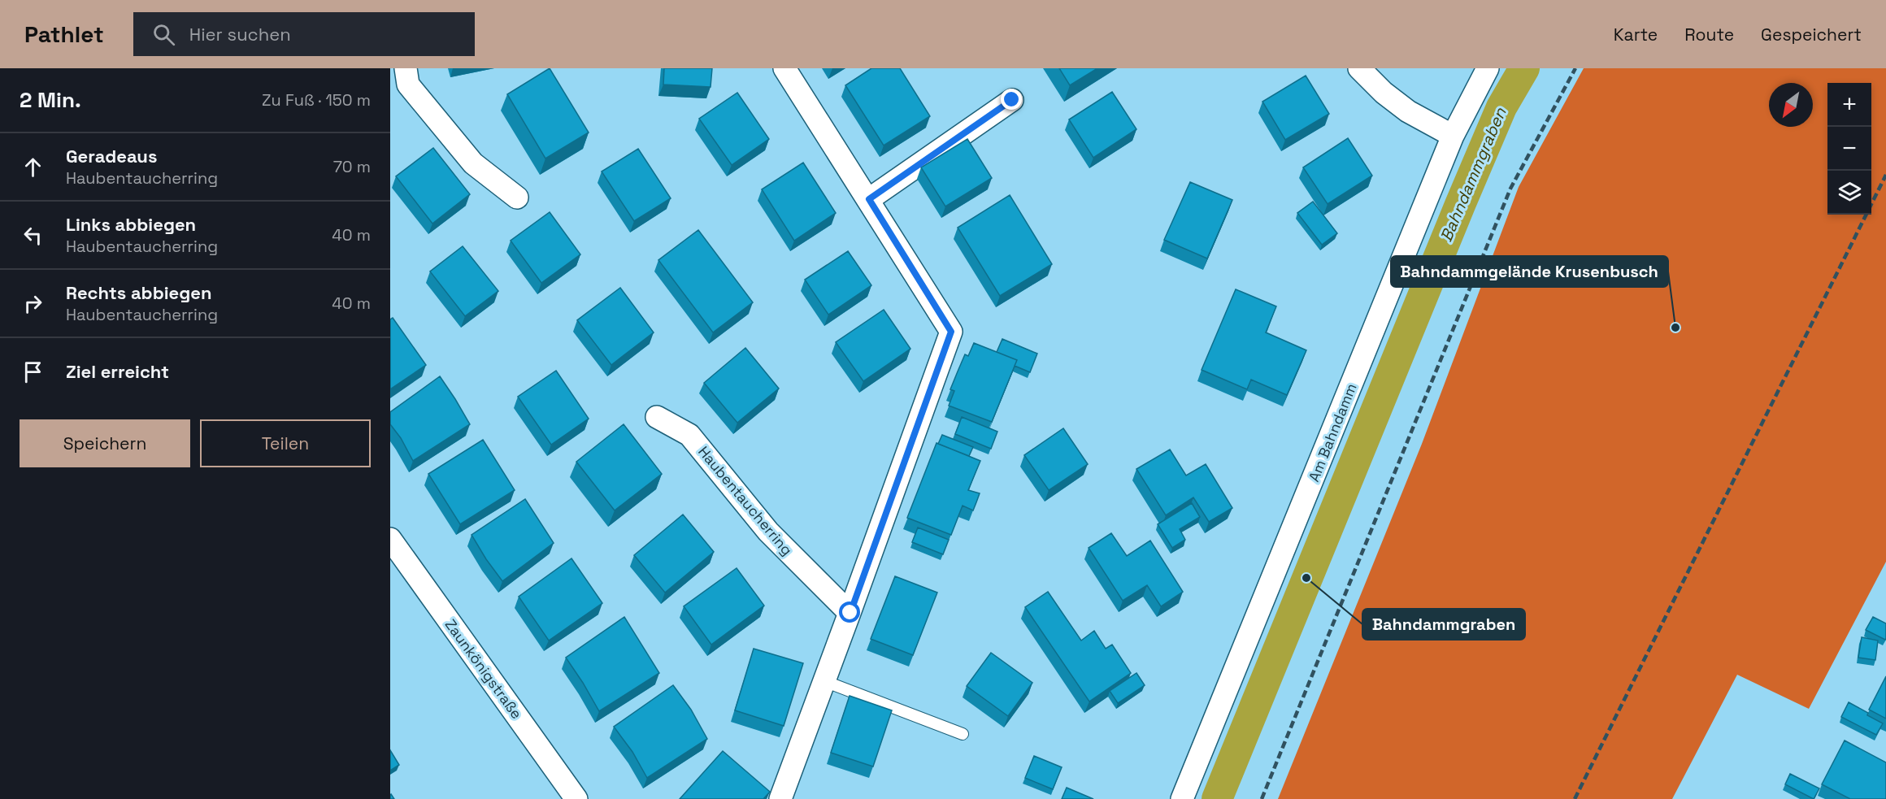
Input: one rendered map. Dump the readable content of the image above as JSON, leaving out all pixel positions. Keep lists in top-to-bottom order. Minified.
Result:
{"streets":{"street":["Am Bahndamm","Haubentaucherring","Zaunkönigstraße"]},"water":["Bahndammgraben"],"places":["Bahndammgelände Krusenbusch","Bahndammgraben"],"north":"bottom left","page":{"header":"Pathlet","search":"Hier suchen","nav":["Karte","Route","Gespeichert"],"heading":["2 Min.","Zu Fuß · 150 m"],"map_buttons":["+","−"],"list":[["Geradeaus","Haubentaucherring","70 m"],["Links abbiegen","Haubentaucherring","40 m"],["Rechts abbiegen","Haubentaucherring","40 m"],"Ziel erreicht"],"buttons":["Speichern","Teilen"]}}
